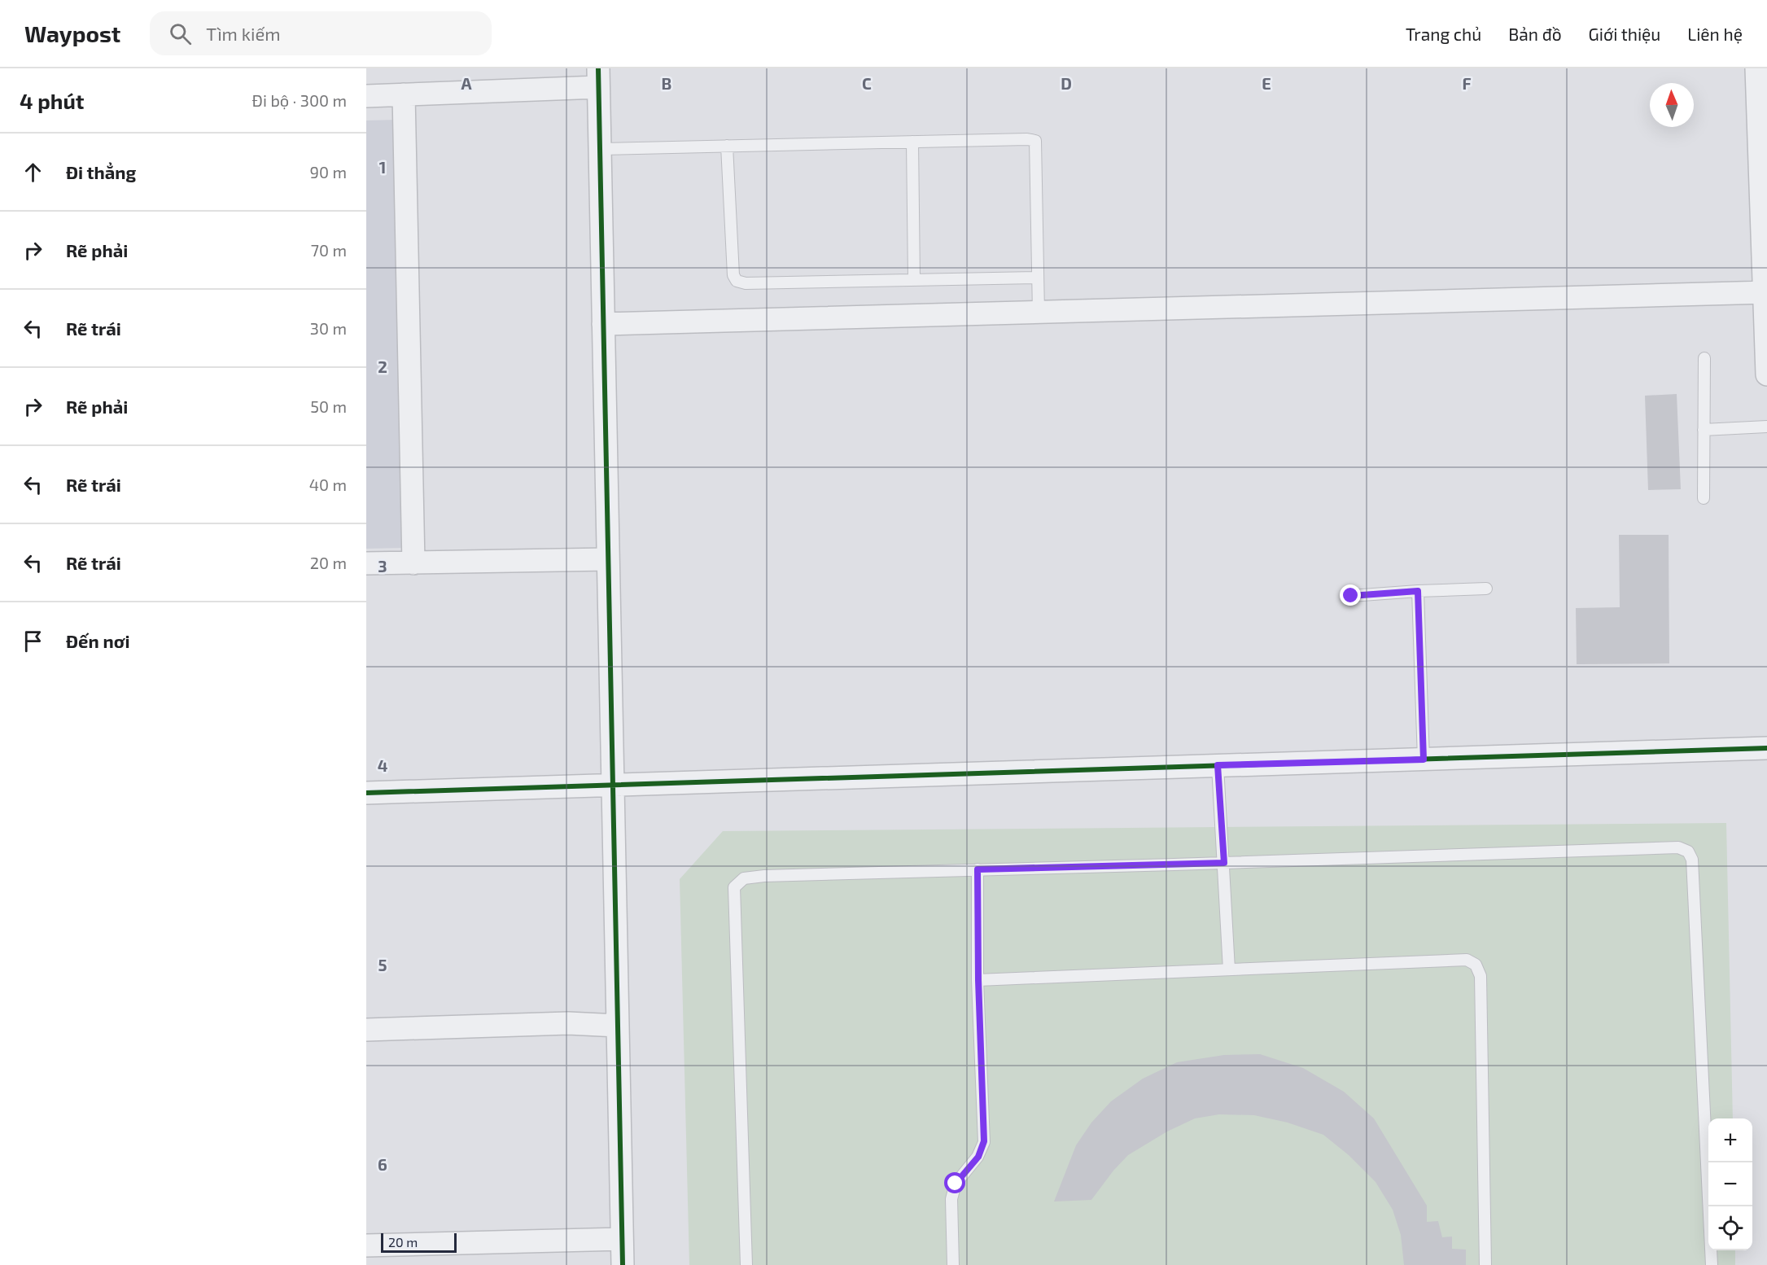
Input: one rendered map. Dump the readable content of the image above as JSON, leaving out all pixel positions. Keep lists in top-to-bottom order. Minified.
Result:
{"scale_bar":"20 m","north":"top","page":{"header":"Waypost","search":"Tìm kiếm","nav":["Trang chủ","Bản đồ","Giới thiệu","Liên hệ"],"heading":["4 phút","Đi bộ · 300 m"],"list":[["Đi thẳng","90 m"],["Rẽ phải","70 m"],["Rẽ trái","30 m"],["Rẽ phải","50 m"],["Rẽ trái","40 m"],["Rẽ trái","20 m"],"Đến nơi"],"map_buttons":["+","−"],"scale":"20 m"},"grid":{"columns":["A","B","C","D","E","F"],"rows":["1","2","3","4","5","6"]}}
